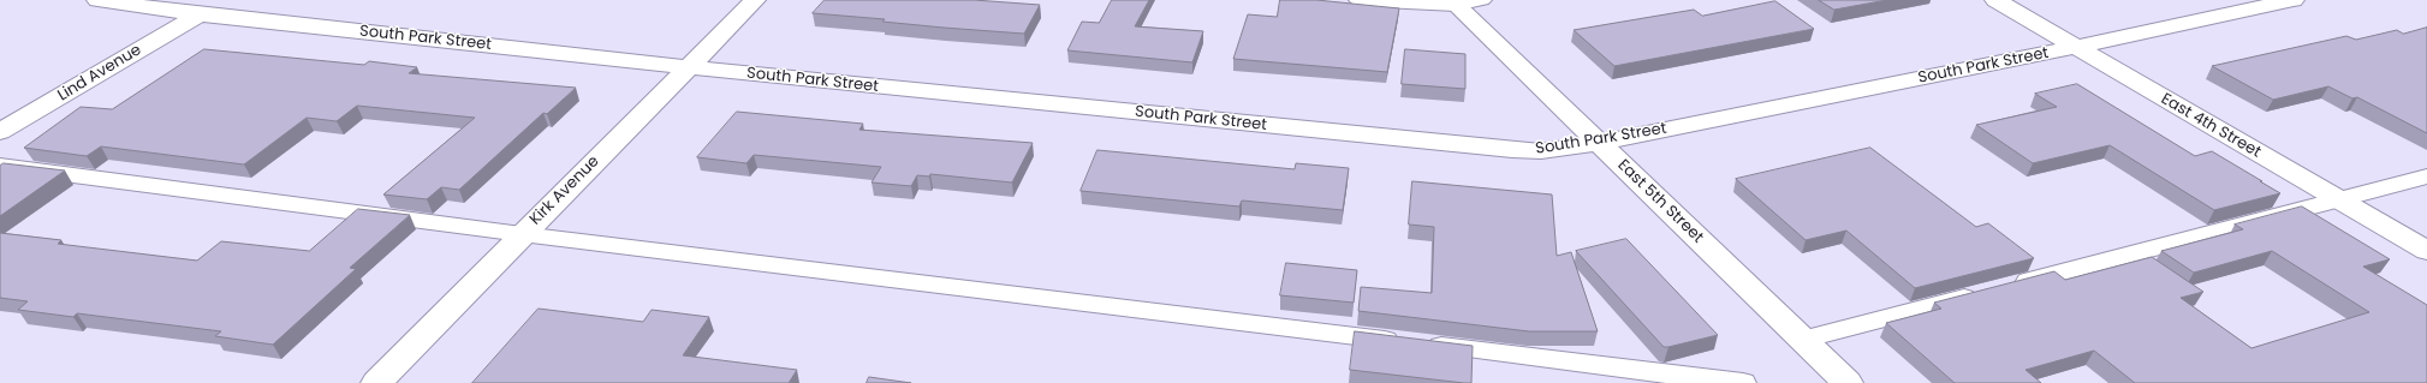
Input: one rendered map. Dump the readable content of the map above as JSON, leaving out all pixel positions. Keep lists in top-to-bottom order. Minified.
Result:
{"streets":{"street":["South Park Street","Lind Avenue","East 4th Street","Kirk Avenue","East 5th Street"]},"crossings":[["South Park Street","Lind Avenue"],["South Park Street","East 4th Street"],["South Park Street","Kirk Avenue"],["South Park Street","East 5th Street"]]}
